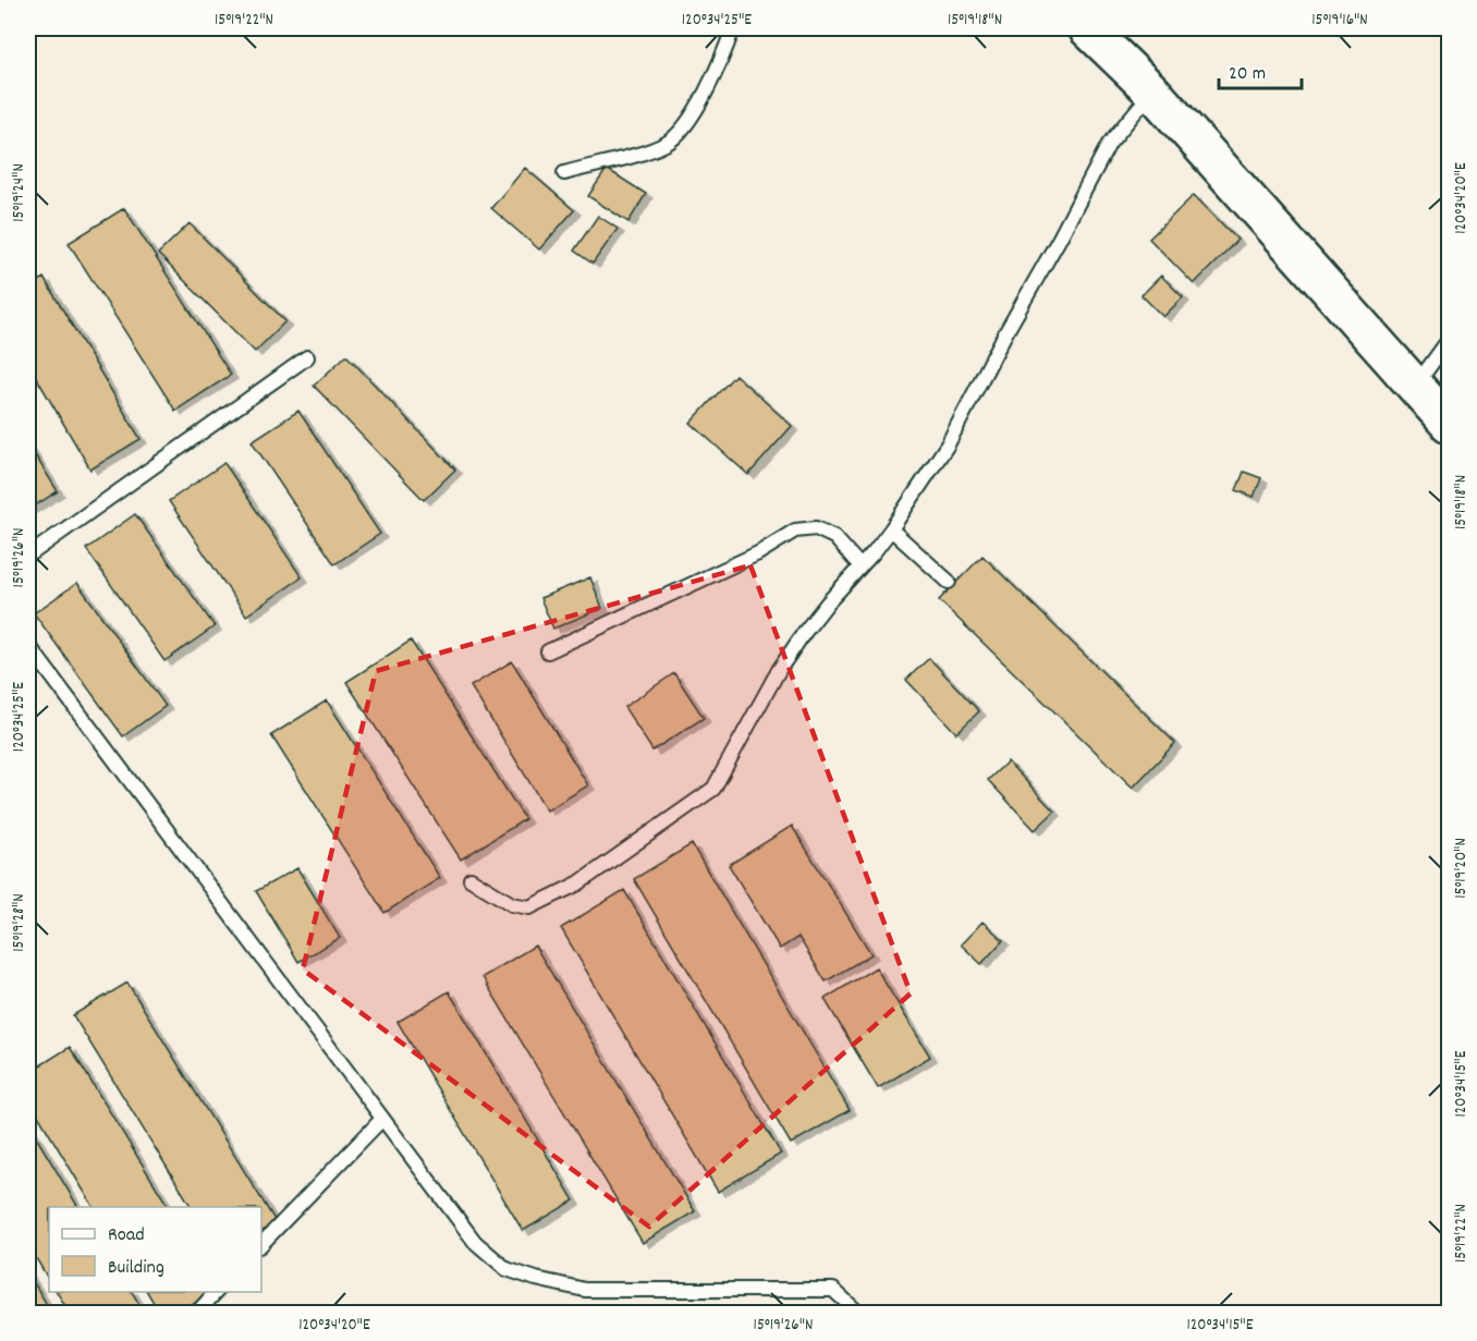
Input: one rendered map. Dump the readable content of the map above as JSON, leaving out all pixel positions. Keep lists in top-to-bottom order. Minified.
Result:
{"legend":["Road","Building"],"scale_bar":"20 m","coordinates":["15°19'22\"N","120°34'25\"E","15°19'18\"N","15°19'16\"N","15°19'24\"N","120°34'20\"E","15°19'26\"N","15°19'20\"N","15°19'28\"N","120°34'15\"E"]}
